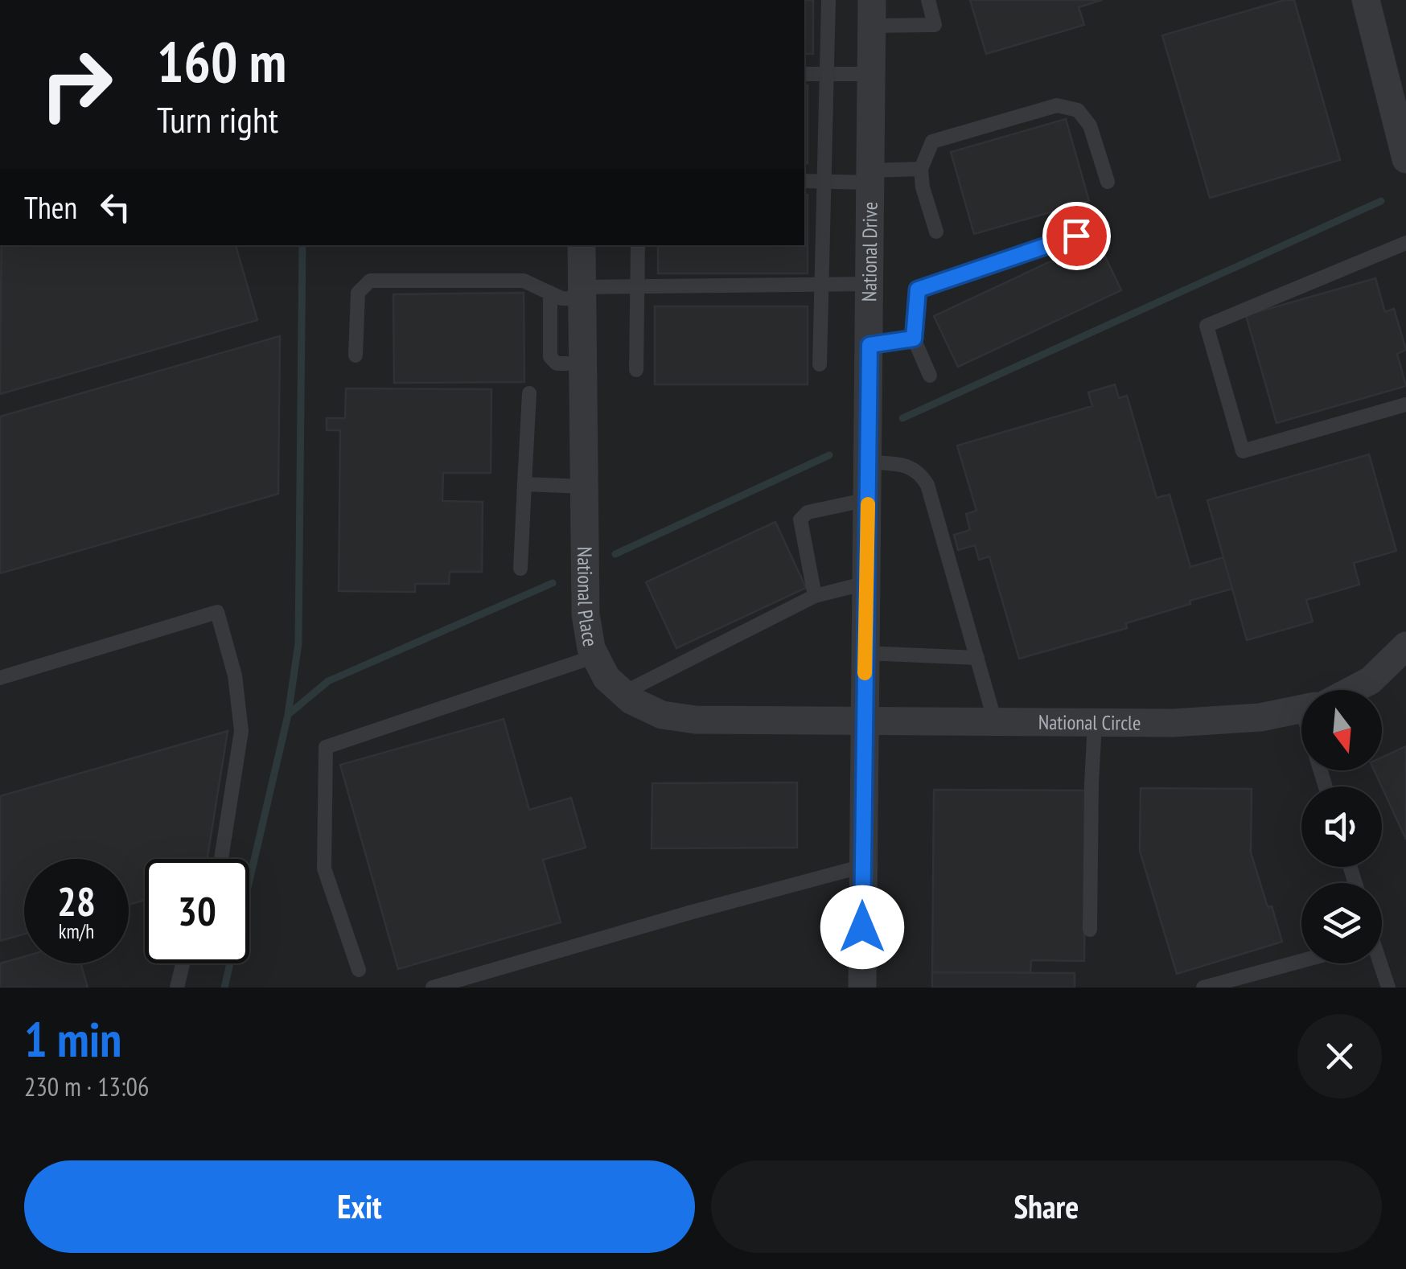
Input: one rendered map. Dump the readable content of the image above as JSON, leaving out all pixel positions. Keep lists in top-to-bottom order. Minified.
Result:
{"streets":{"street":["National Drive","National Place","National Circle"]},"crossings":[["National Drive","National Place"],["National Drive","National Circle"],["National Place","National Circle"]],"north":"bottom","page":{"turn":["160 m","Turn right"],"then":"Then","speed":"28 km/h","limit":"30","heading":["1 min","230 m · 13:06"],"buttons":["Exit","Share"]}}
